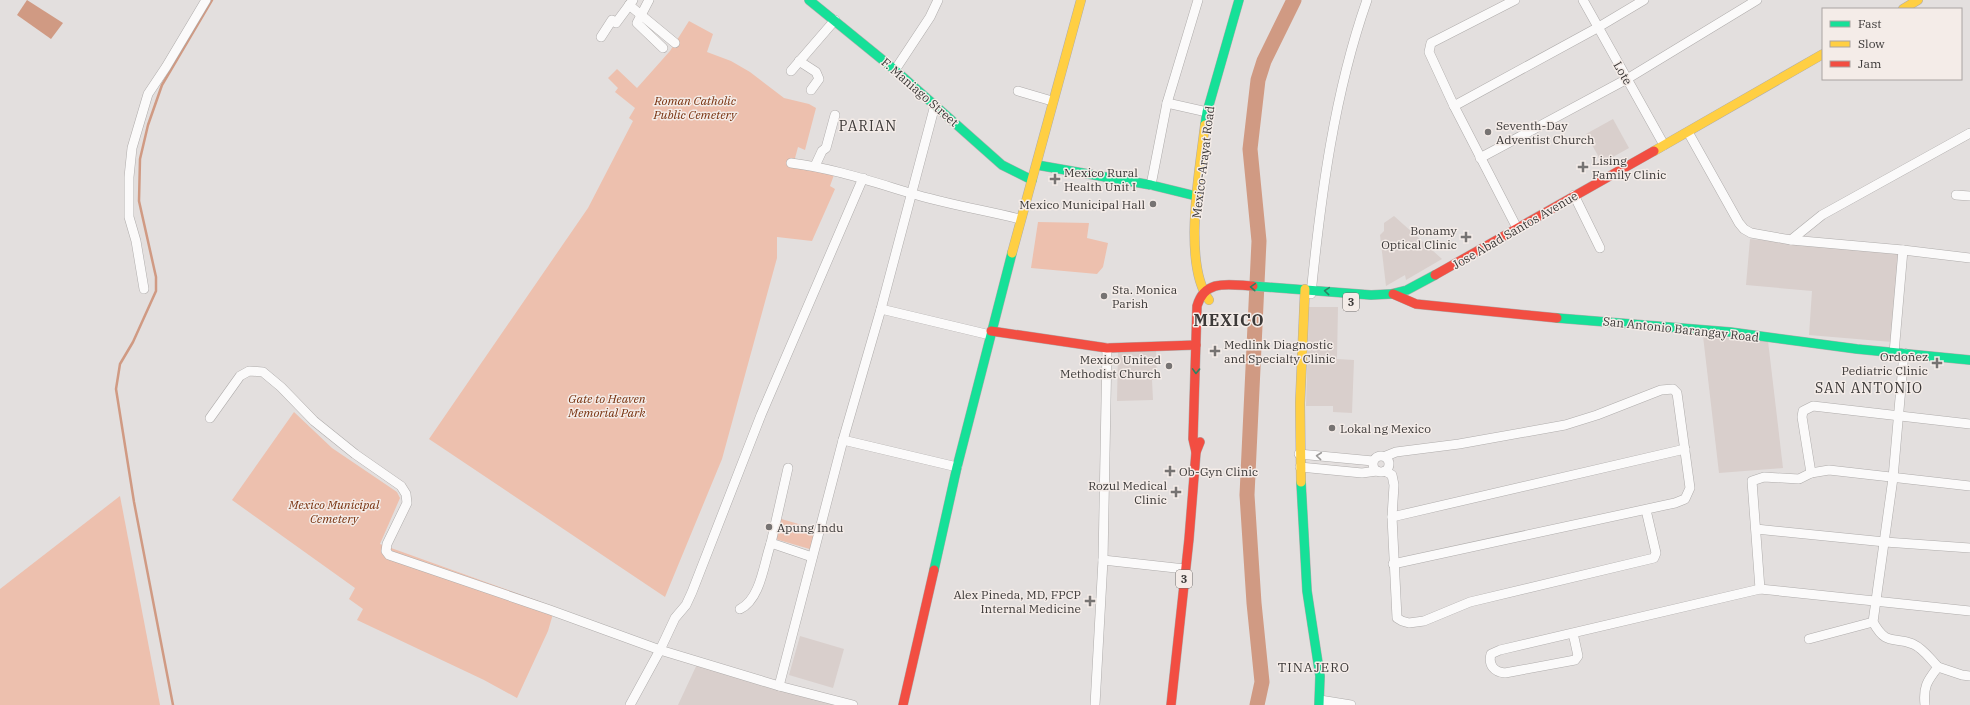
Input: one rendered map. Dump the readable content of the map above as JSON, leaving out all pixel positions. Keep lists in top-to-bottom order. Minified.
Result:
{"streets":{"main road":["F. Maniago Street","Mexico-Arayat Road","Jose Abad Santos Avenue","3","San Antonio Barangay Road"],"street":["Lote"]},"crossings":[["Lote","Jose Abad Santos Avenue"],["Mexico-Arayat Road","Jose Abad Santos Avenue"],["Mexico-Arayat Road","3"],["Jose Abad Santos Avenue","3"],["Jose Abad Santos Avenue","San Antonio Barangay Road"]],"districts":["PARIAN","MEXICO","SAN ANTONIO","TINAJERO"],"parks":["Roman Catholic Public Cemetery","Gate to Heaven Memorial Park","Mexico Municipal Cemetery"],"places":{"other":["Seventh-Day Adventist Church","Mexico Municipal Hall","Sta. Monica Parish","Mexico United Methodist Church","Lokal ng Mexico","Apung Indu"],"health":["Lising Family Clinic","Mexico Rural Health Unit I","Bonamy Optical Clinic","Medlink Diagnostic and Specialty Clinic","Ordoñez Pediatric Clinic","Ob-Gyn Clinic","Rozul Medical Clinic","Alex Pineda, MD, FPCP Internal Medicine"]},"legend":["Fast","Slow","Jam"]}
